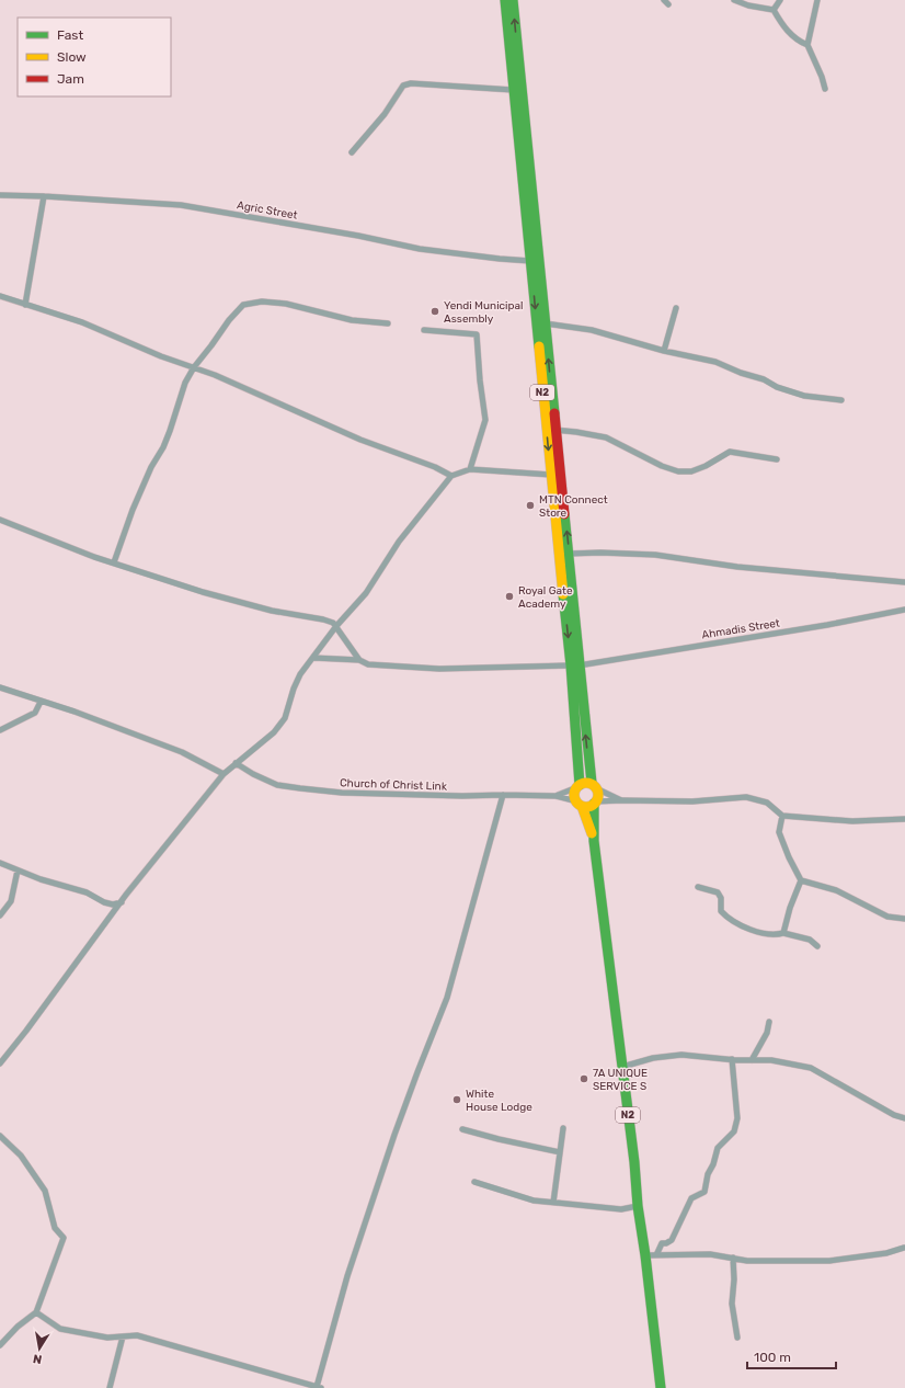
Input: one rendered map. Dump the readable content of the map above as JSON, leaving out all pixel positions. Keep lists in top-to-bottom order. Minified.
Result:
{"streets":{"highway":["N2"],"street":["Agric Street","Ahmadis Street","Church of Christ Link"]},"crossings":[["Agric Street","N2"],["N2","Ahmadis Street"],["N2","Church of Christ Link"]],"places":["Yendi Municipal Assembly","MTN Connect Store","Royal Gate Academy","7A UNIQUE SERVICE S","White House Lodge"],"legend":["Fast","Slow","Jam"],"scale_bar":"100 m","north":"bottom"}
